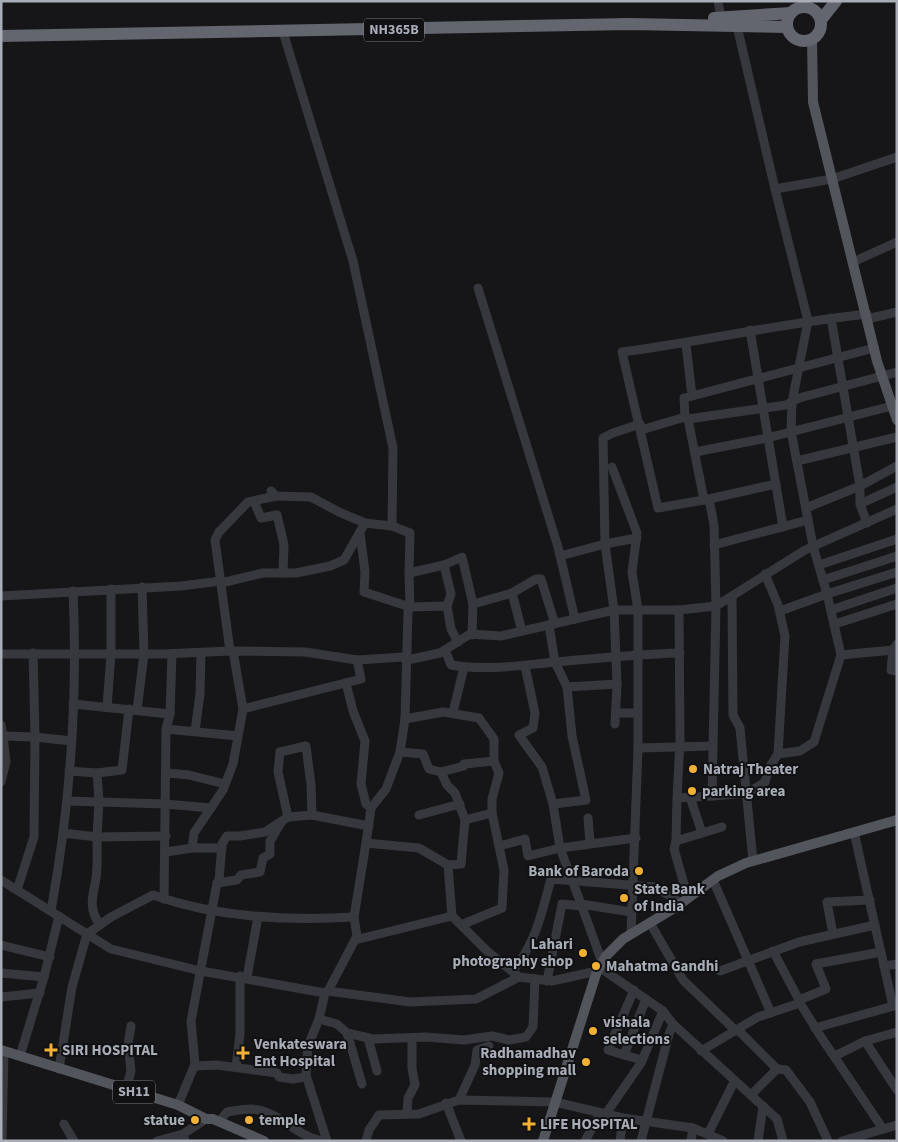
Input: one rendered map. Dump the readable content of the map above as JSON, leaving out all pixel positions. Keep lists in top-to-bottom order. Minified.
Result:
{"streets":{"highway":["NH365B"],"main road":["SH11"]},"places":{"other":["Natraj Theater","parking area","Bank of Baroda","State Bank of India","Lahari photography shop","Mahatma Gandhi","vishala selections","Radhamadhav shopping mall","statue","temple"],"health":["SIRI HOSPITAL","Venkateswara Ent Hospital","LIFE HOSPITAL"]}}
